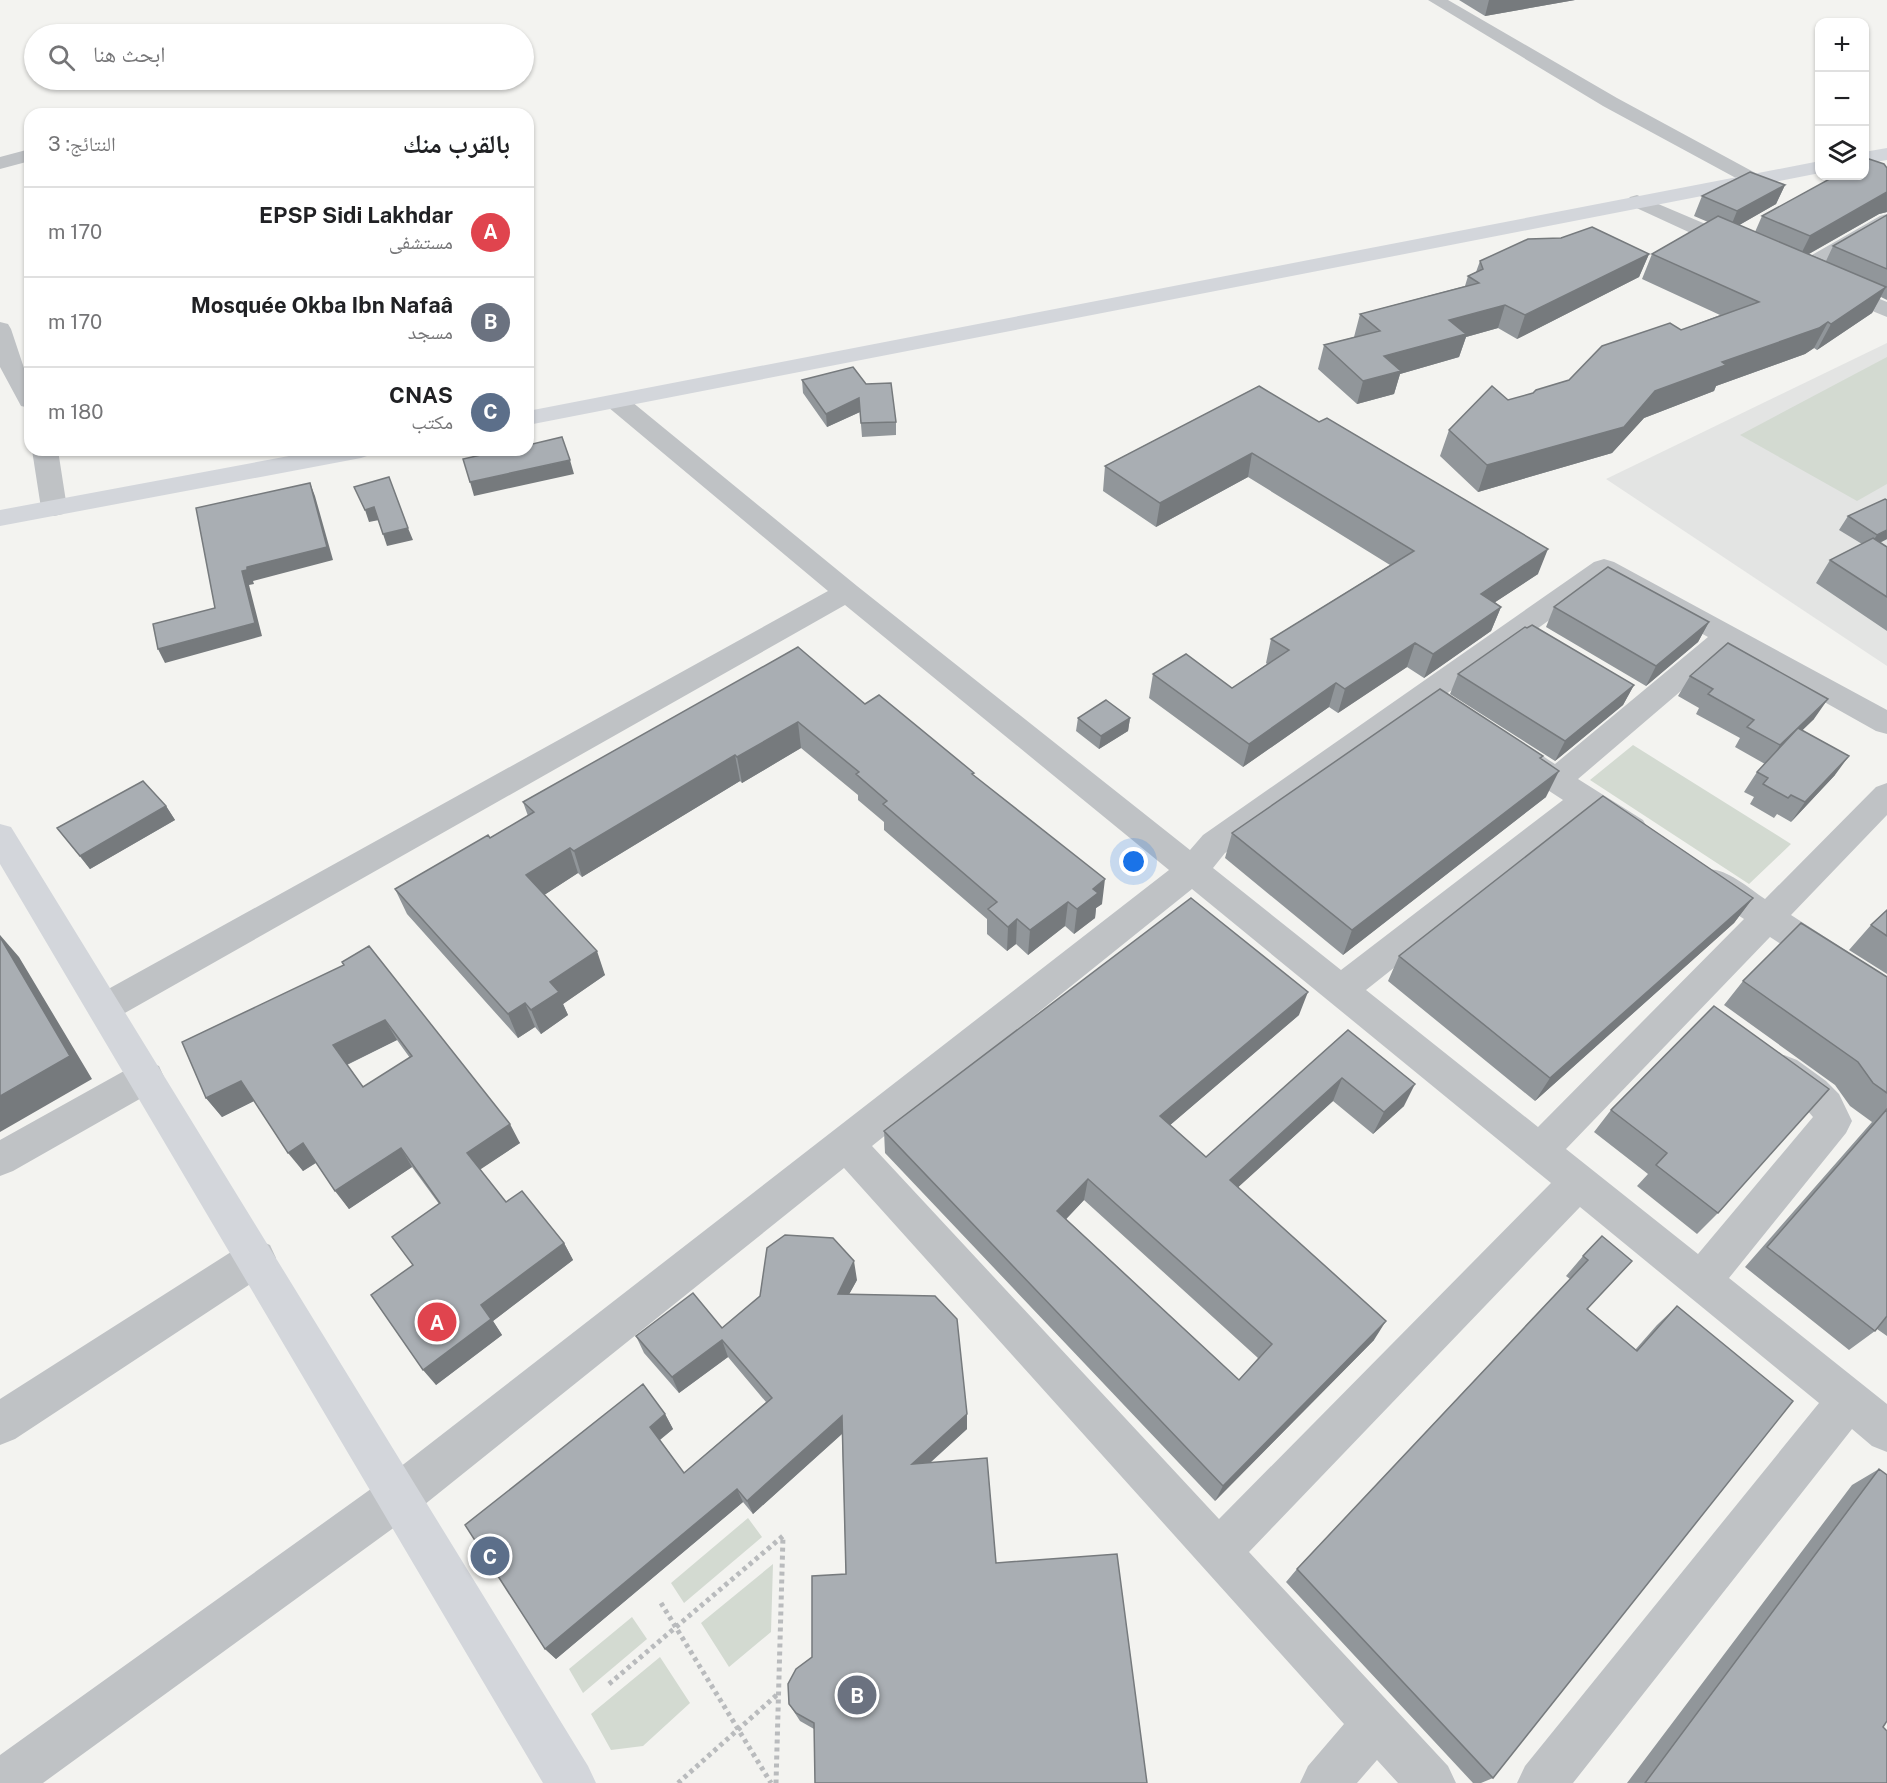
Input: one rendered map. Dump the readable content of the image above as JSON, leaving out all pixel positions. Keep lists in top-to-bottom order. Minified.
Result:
{"page":{"map_buttons":["+","−"],"search":"ابحث هنا","heading":["بالقرب منك","النتائج: 3"],"list":[{"mark":"A","name":"EPSP Sidi Lakhdar","note":"مستشفى","value":"170 m"},{"mark":"B","name":"Mosquée Okba Ibn Nafaâ","note":"مسجد","value":"170 m"},{"mark":"C","name":"CNAS","note":"مكتب","value":"180 m"}],"pins":["A","C","B"]}}
